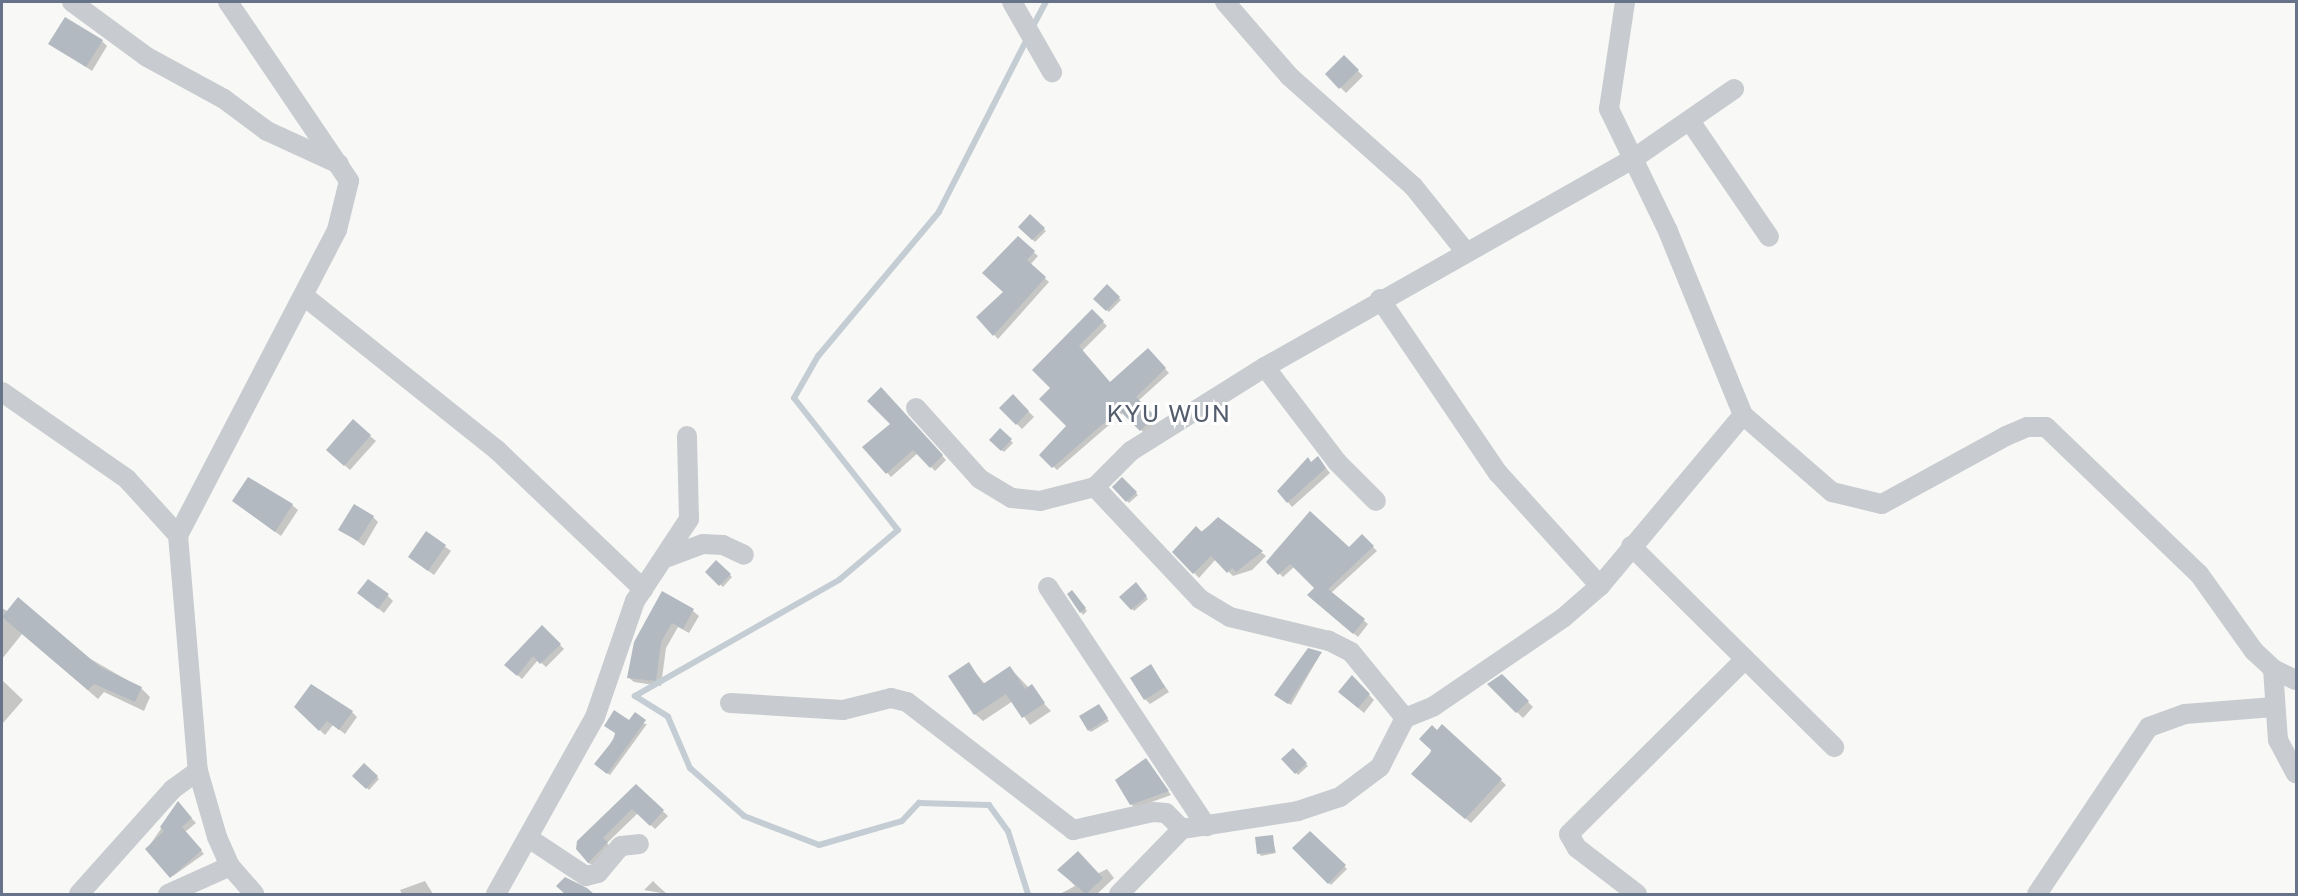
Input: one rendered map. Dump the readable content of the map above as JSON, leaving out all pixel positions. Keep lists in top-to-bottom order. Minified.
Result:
{"districts":["KYU WUN"]}
